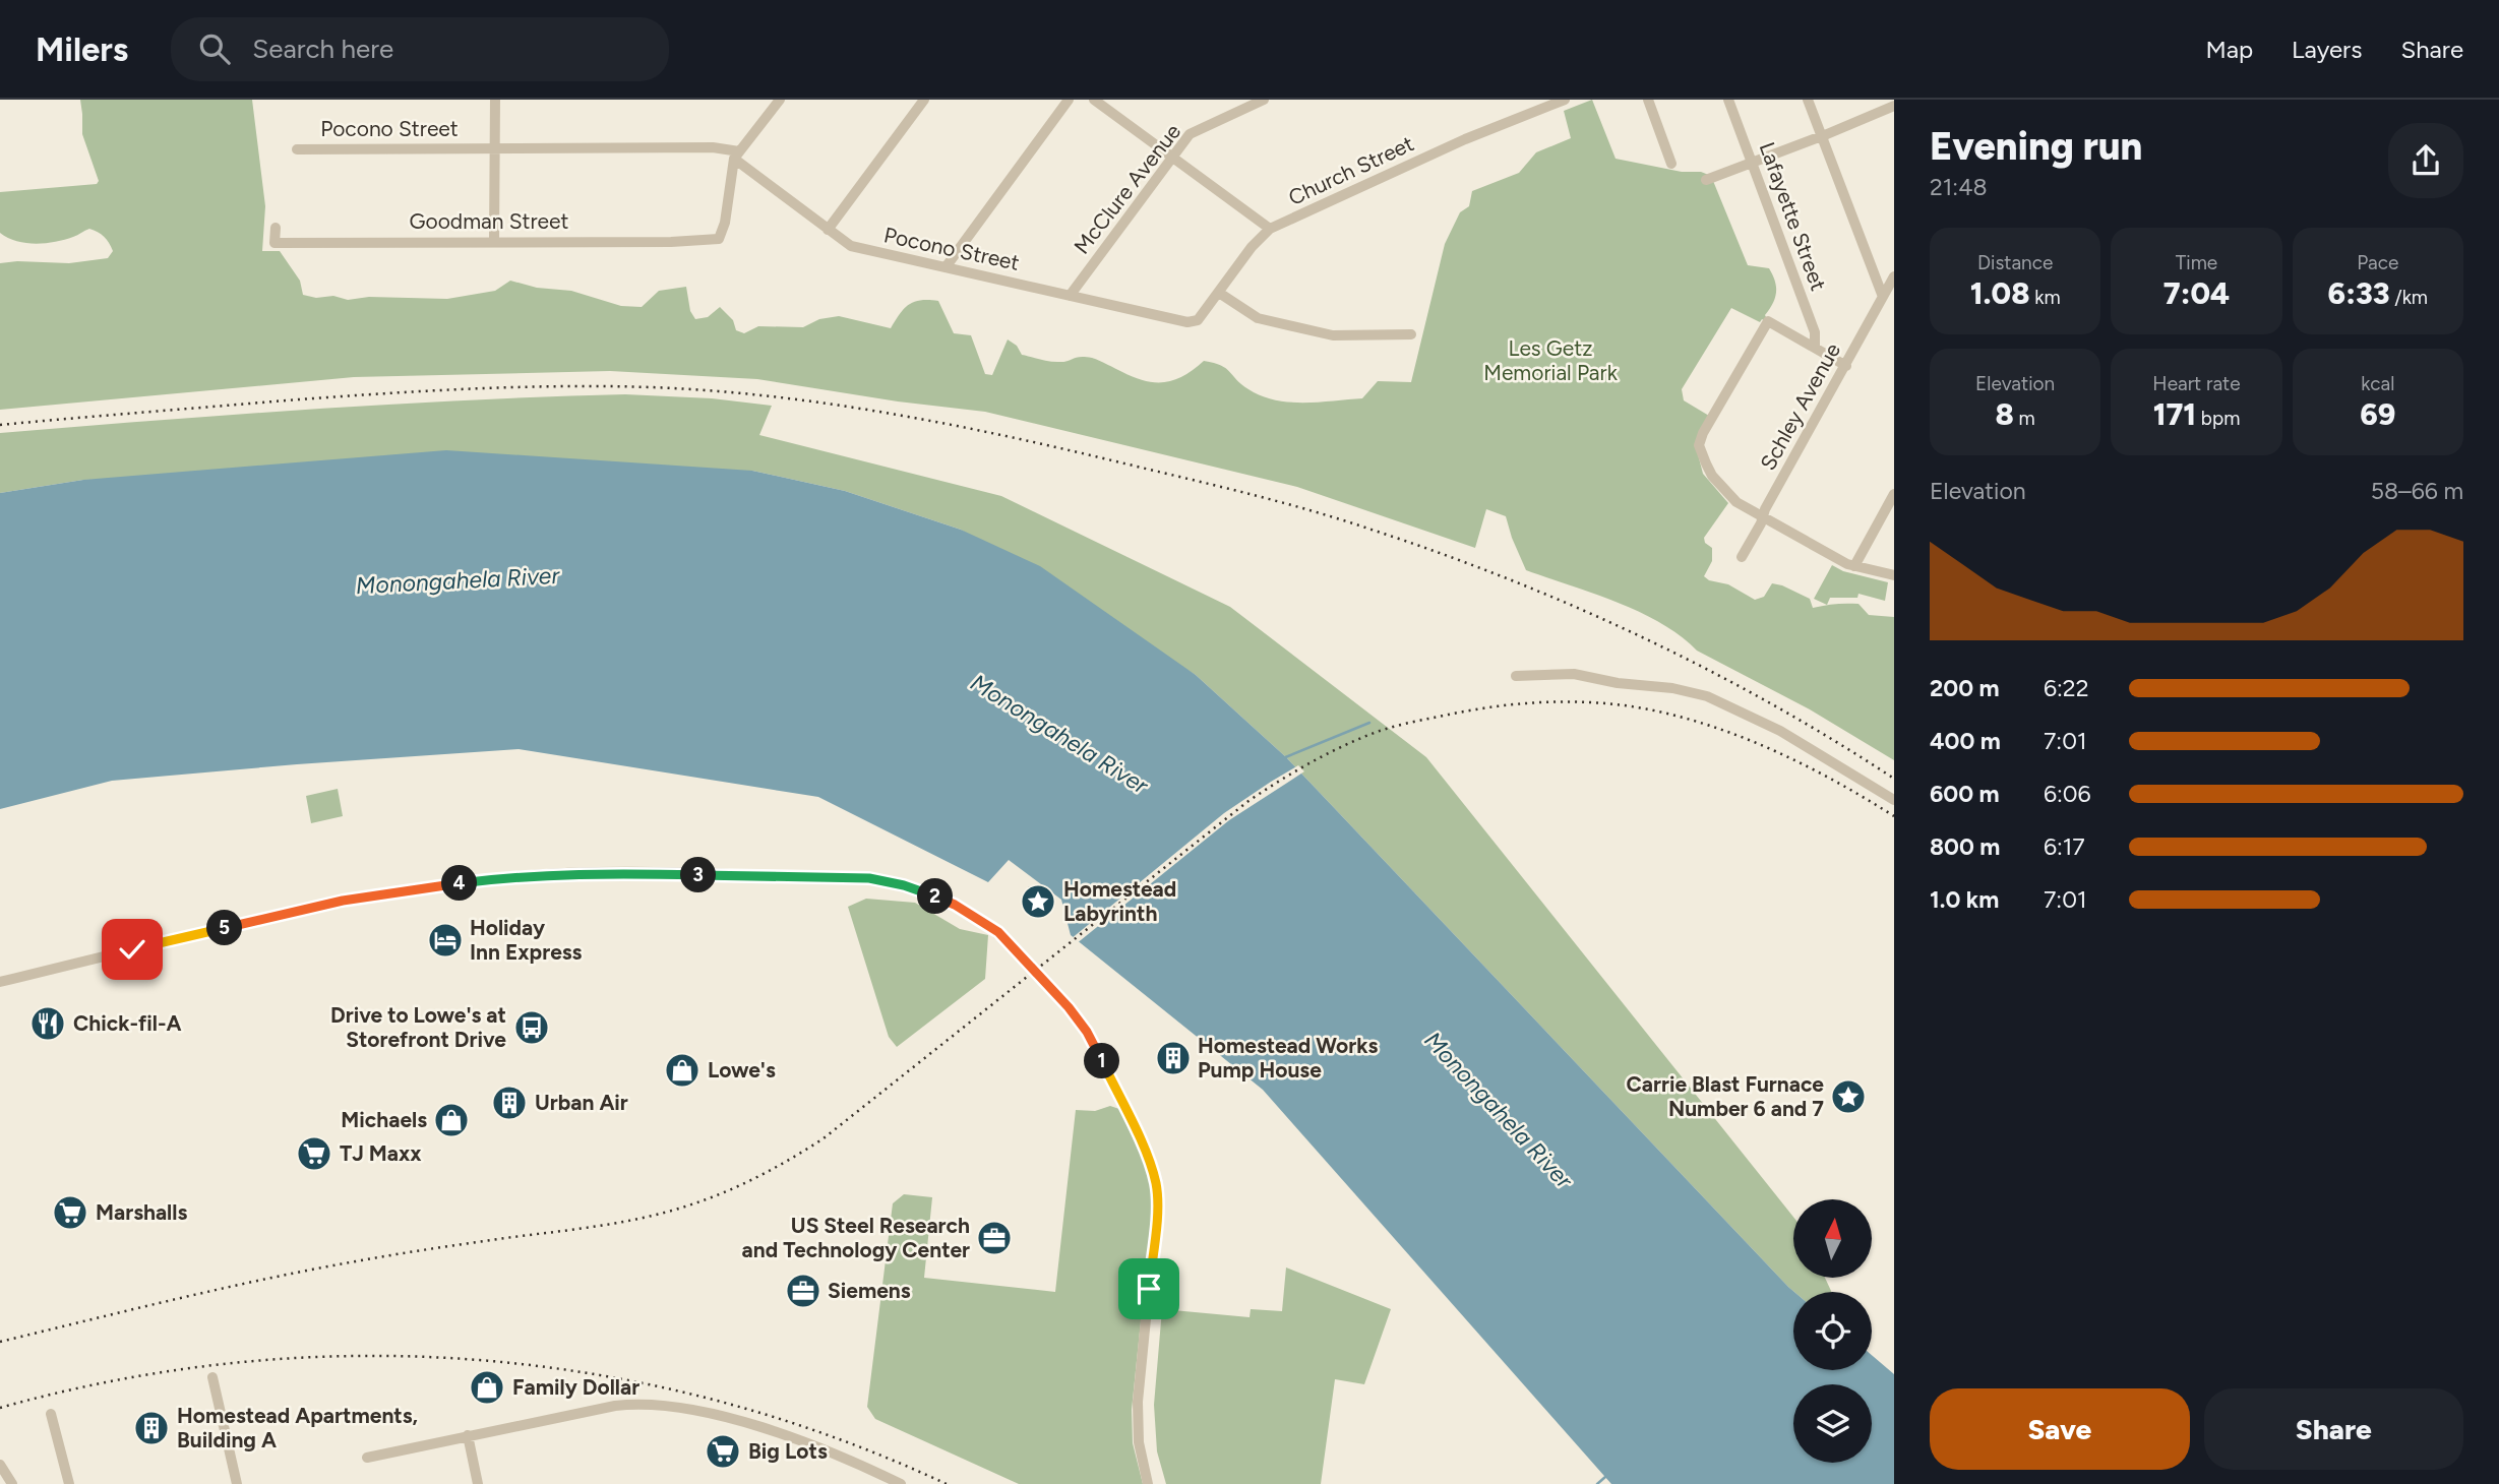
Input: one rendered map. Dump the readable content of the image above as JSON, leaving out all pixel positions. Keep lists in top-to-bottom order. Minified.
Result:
{"streets":{"street":["Pocono Street","Church Street","McClure Avenue","Lafayette Street","Goodman Street","Schley Avenue"]},"crossings":[["Pocono Street","Church Street"],["Pocono Street","McClure Avenue"],["Pocono Street","Goodman Street"]],"water":["Monongahela River"],"parks":["Les Getz Memorial Park"],"places":{"place":["Homestead Labyrinth","Carrie Blast Furnace Number 6 and 7"],"hotel":["Holiday Inn Express"],"restaurant":["Chick-fil-A"],"bus stop":["Drive to Lowe's at Storefront Drive"],"building":["Homestead Works Pump House","Urban Air","Homestead Apartments, Building A"],"shop":["Lowe's","Michaels","Family Dollar"],"supermarket":["TJ Maxx","Marshalls","Big Lots"],"office":["US Steel Research and Technology Center","Siemens"]},"north":"top","page":{"header":"Milers","search":"Search here","nav":["Map","Layers","Share"],"heading":["Evening run","21:48"],"stats":[["Distance","1.08 km"],["Time","7:04"],["Pace","6:33 /km"],["Elevation","8 m"],["Heart rate","171 bpm"],["kcal","69"]],"chart":["Elevation","58–66 m"],"list":[{"name":"200 m","note":"6:22"},{"name":"400 m","note":"7:01"},{"name":"600 m","note":"6:06"},{"name":"800 m","note":"6:17"},{"name":"1.0 km","note":"7:01"}],"pins":["3","4","2","5","1"],"buttons":["Save","Share"]}}
